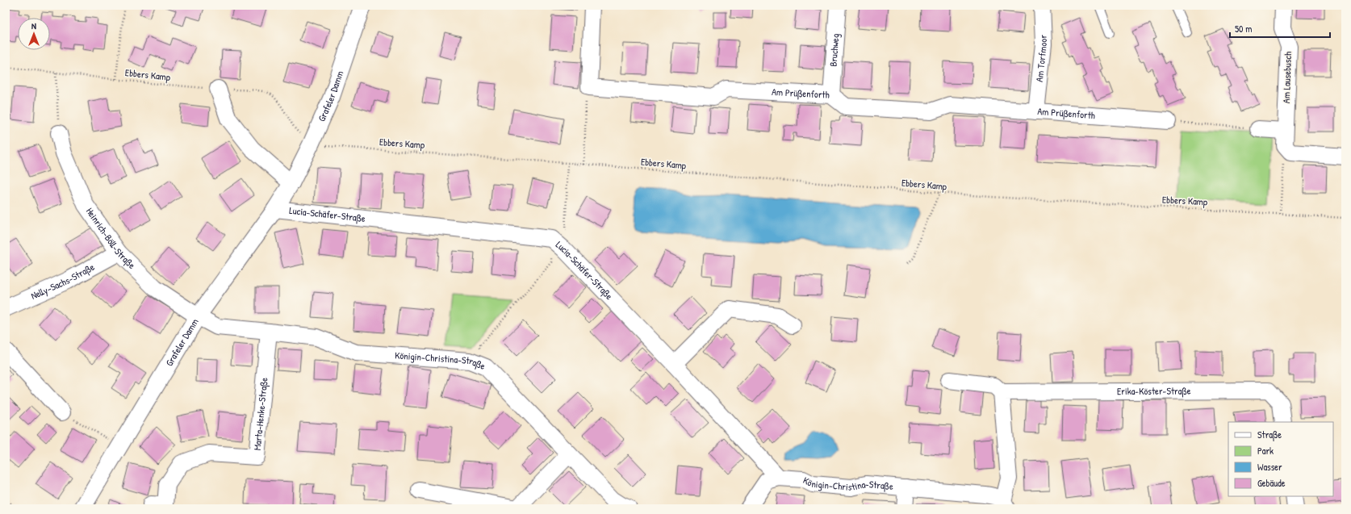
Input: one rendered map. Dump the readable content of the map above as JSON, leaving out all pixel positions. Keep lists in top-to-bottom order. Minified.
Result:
{"streets":{"street":["Bruchweg","Am Torfmoor","Am Lausebusch","Am Prüßenforth","Grafeler Damm","Lucia-Schäfer-Straße","Heinrich-Böll-Straße","Nelly-Sachs-Straße","Königin-Christina-Straße","Erika-Köster-Straße","Marta-Henke-Straße"],"path":["Ebbers Kamp"]},"crossings":[["Bruchweg","Am Prüßenforth"],["Am Torfmoor","Am Prüßenforth"],["Ebbers Kamp","Grafeler Damm"],["Grafeler Damm","Lucia-Schäfer-Straße"],["Grafeler Damm","Heinrich-Böll-Straße"],["Grafeler Damm","Königin-Christina-Straße"],["Lucia-Schäfer-Straße","Königin-Christina-Straße"],["Heinrich-Böll-Straße","Nelly-Sachs-Straße"],["Heinrich-Böll-Straße","Königin-Christina-Straße"],["Königin-Christina-Straße","Marta-Henke-Straße"]],"legend":["Straße","Park","Wasser","Gebäude"],"scale_bar":"50 m","north":"top"}
